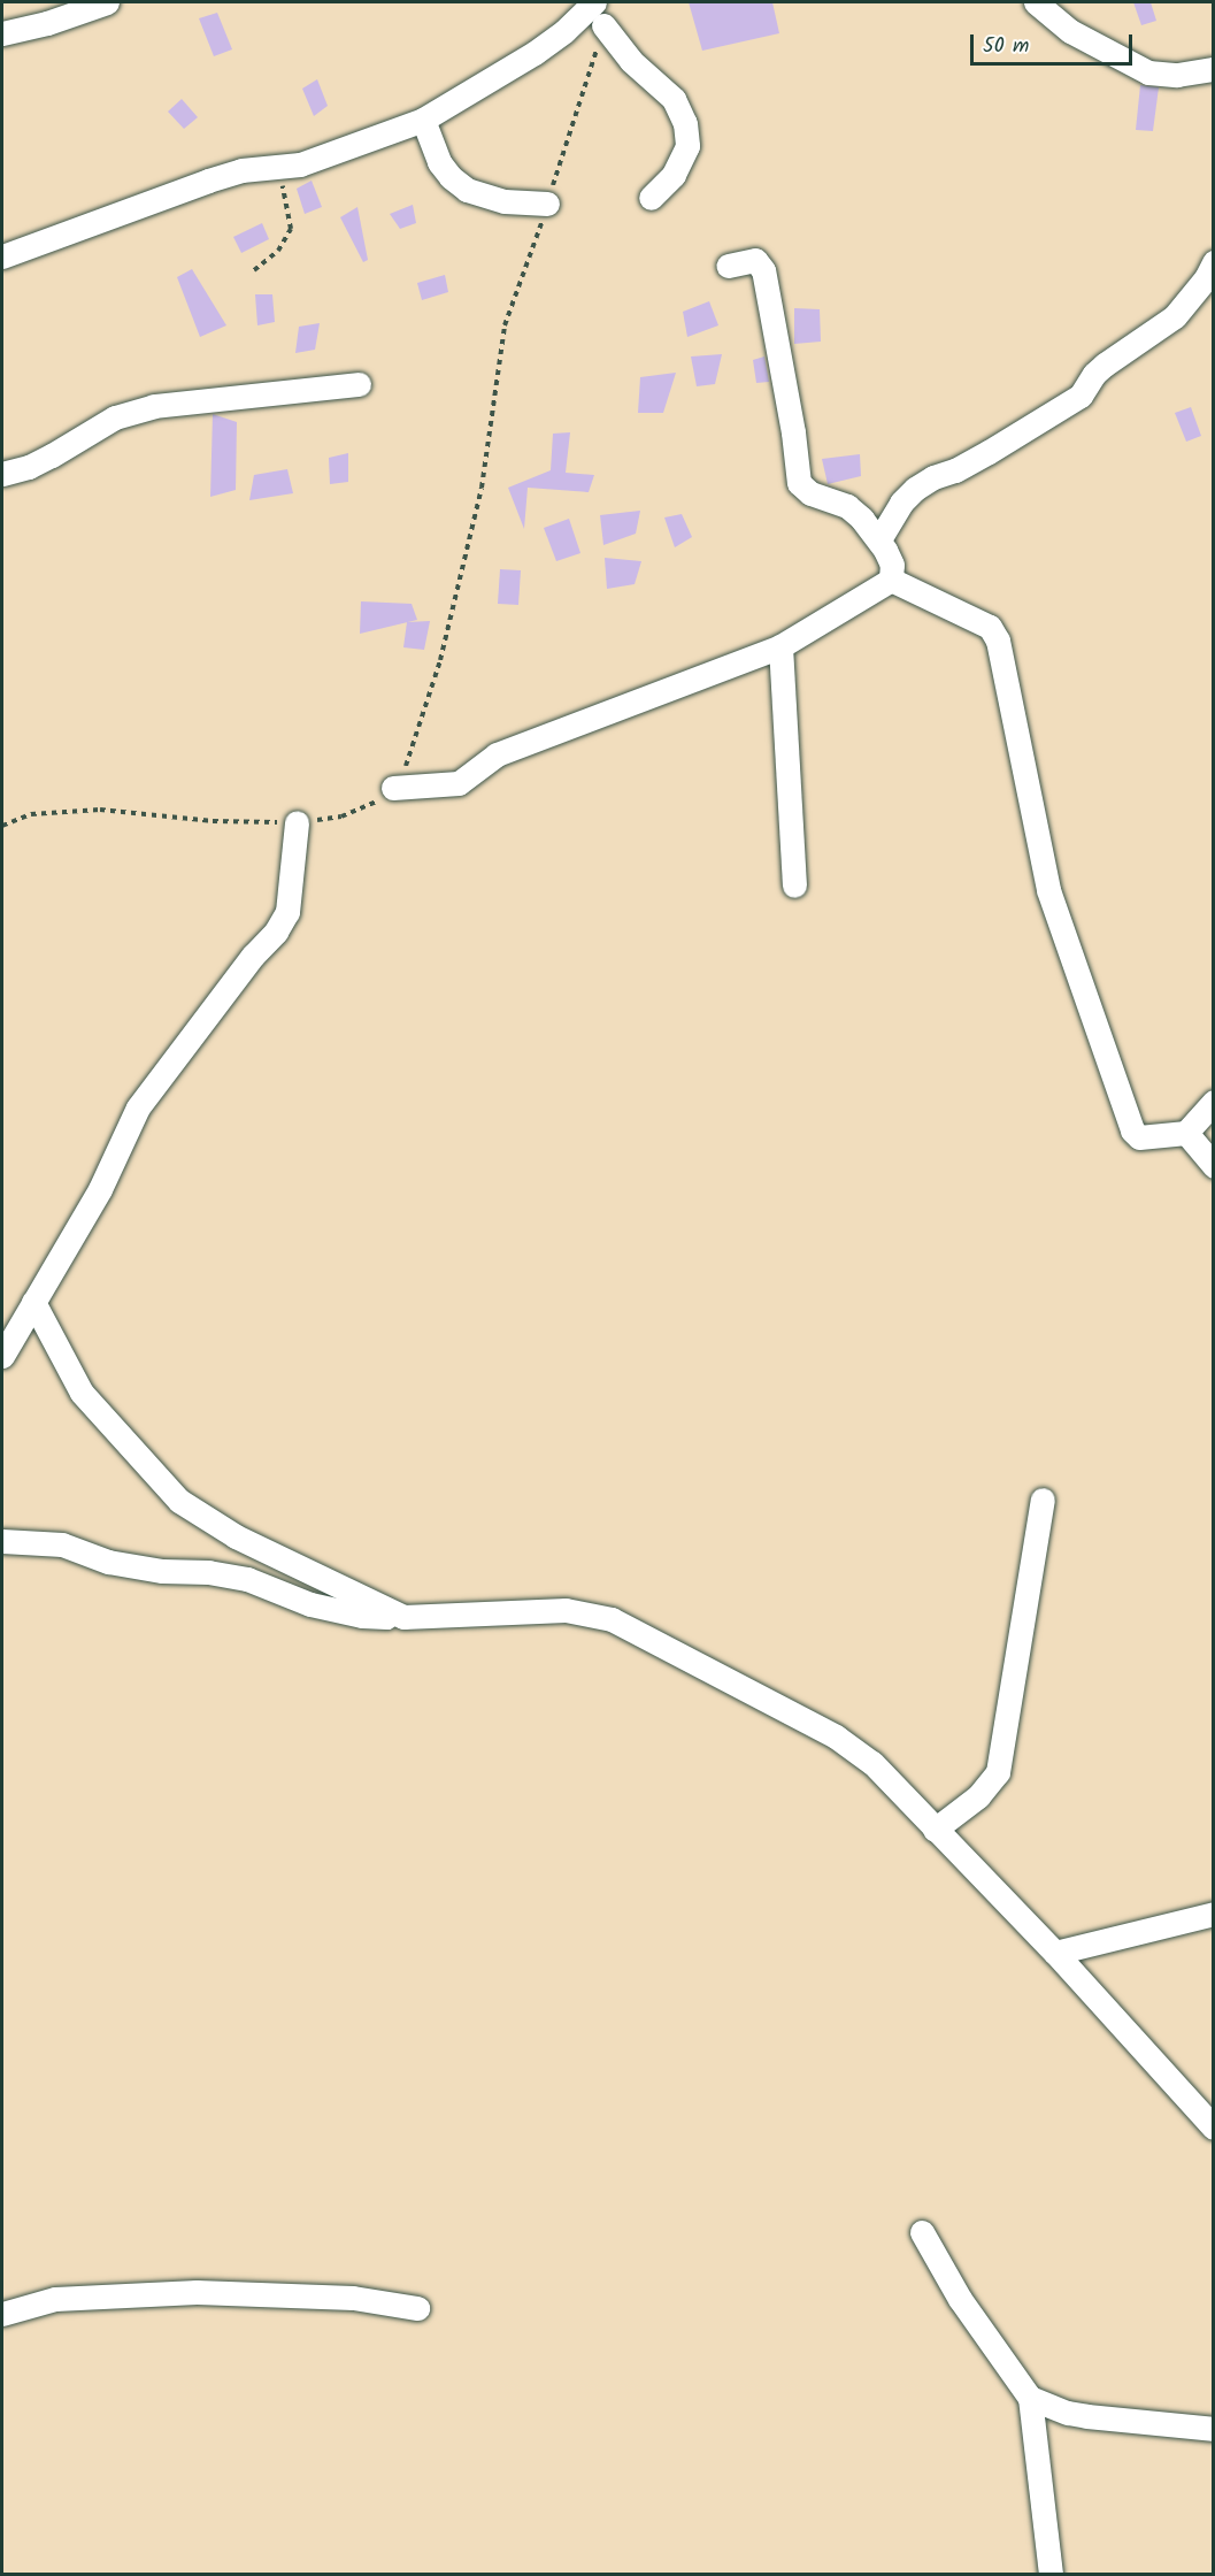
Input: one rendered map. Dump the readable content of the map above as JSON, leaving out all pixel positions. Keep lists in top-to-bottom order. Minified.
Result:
{"scale_bar":"50 m"}
